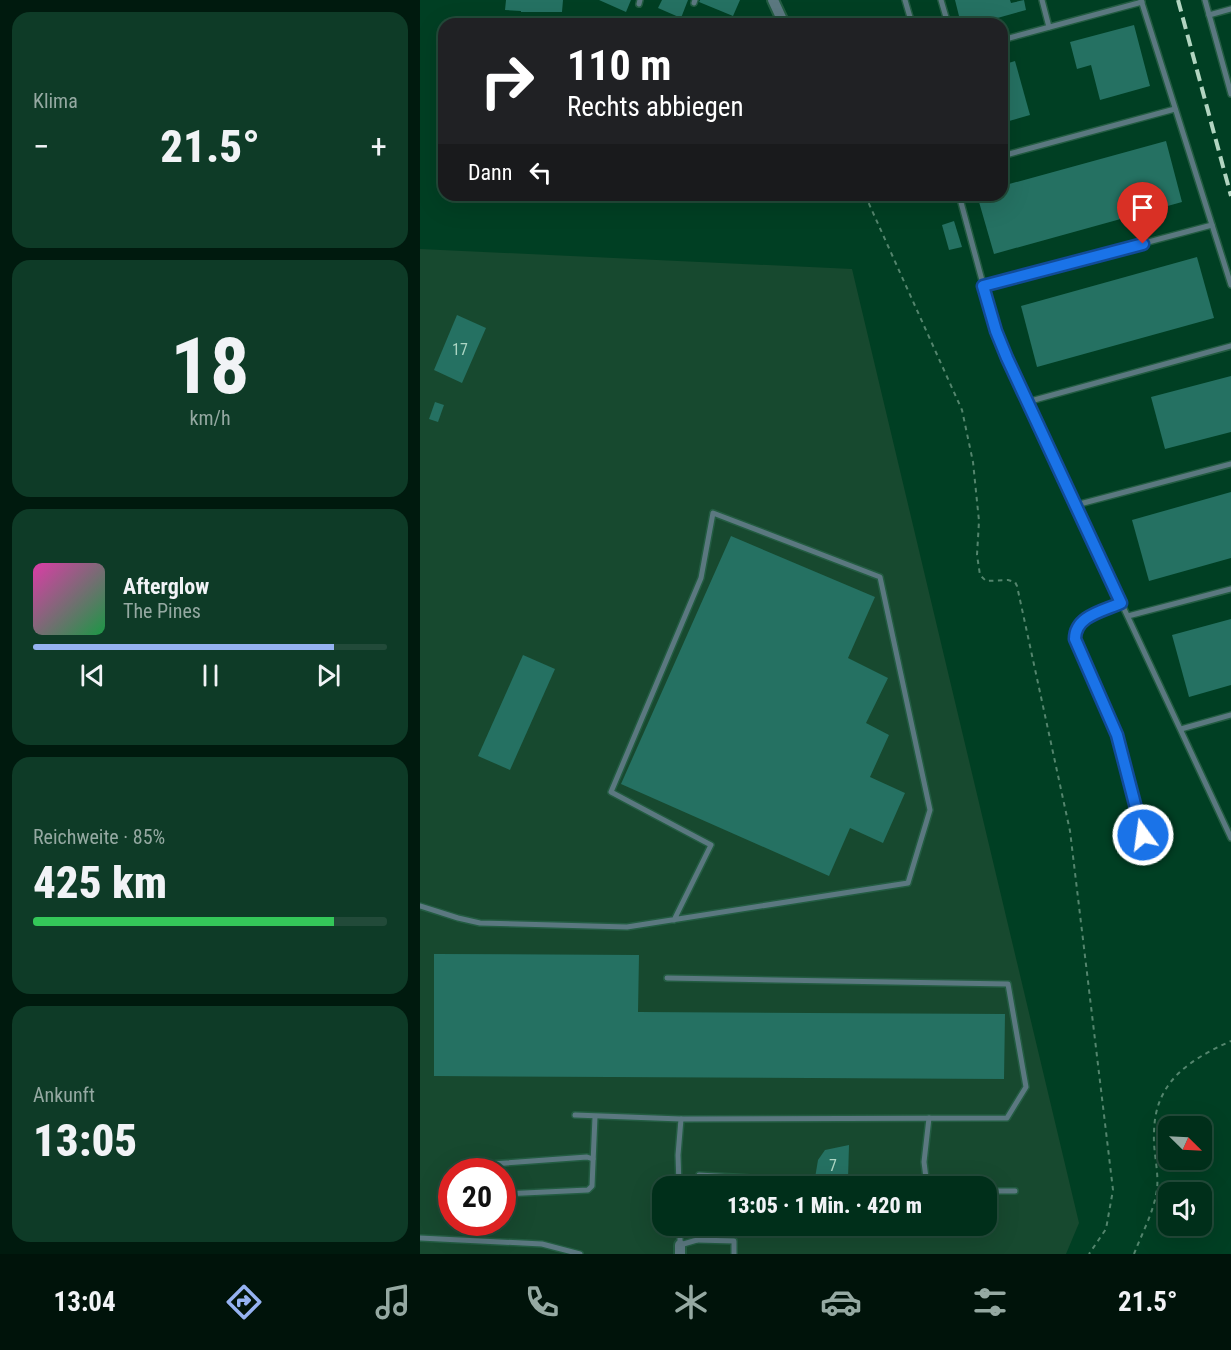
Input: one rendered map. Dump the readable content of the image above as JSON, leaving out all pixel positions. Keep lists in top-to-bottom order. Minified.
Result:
{"house_numbers":["17","7"],"north":"bottom right","page":{"tile":["Klima",["18","km/h"],["Reichweite · 85%","425 km"],["Ankunft","13:05"]],"turn":["110 m","Rechts abbiegen"],"heat":["−","21.5°","+"],"then":"Dann","song":["Afterglow","The Pines"],"limit":"20","trip":"13:05 · 1 Min. · 420 m","tabs":["13:04","21.5°"]}}
